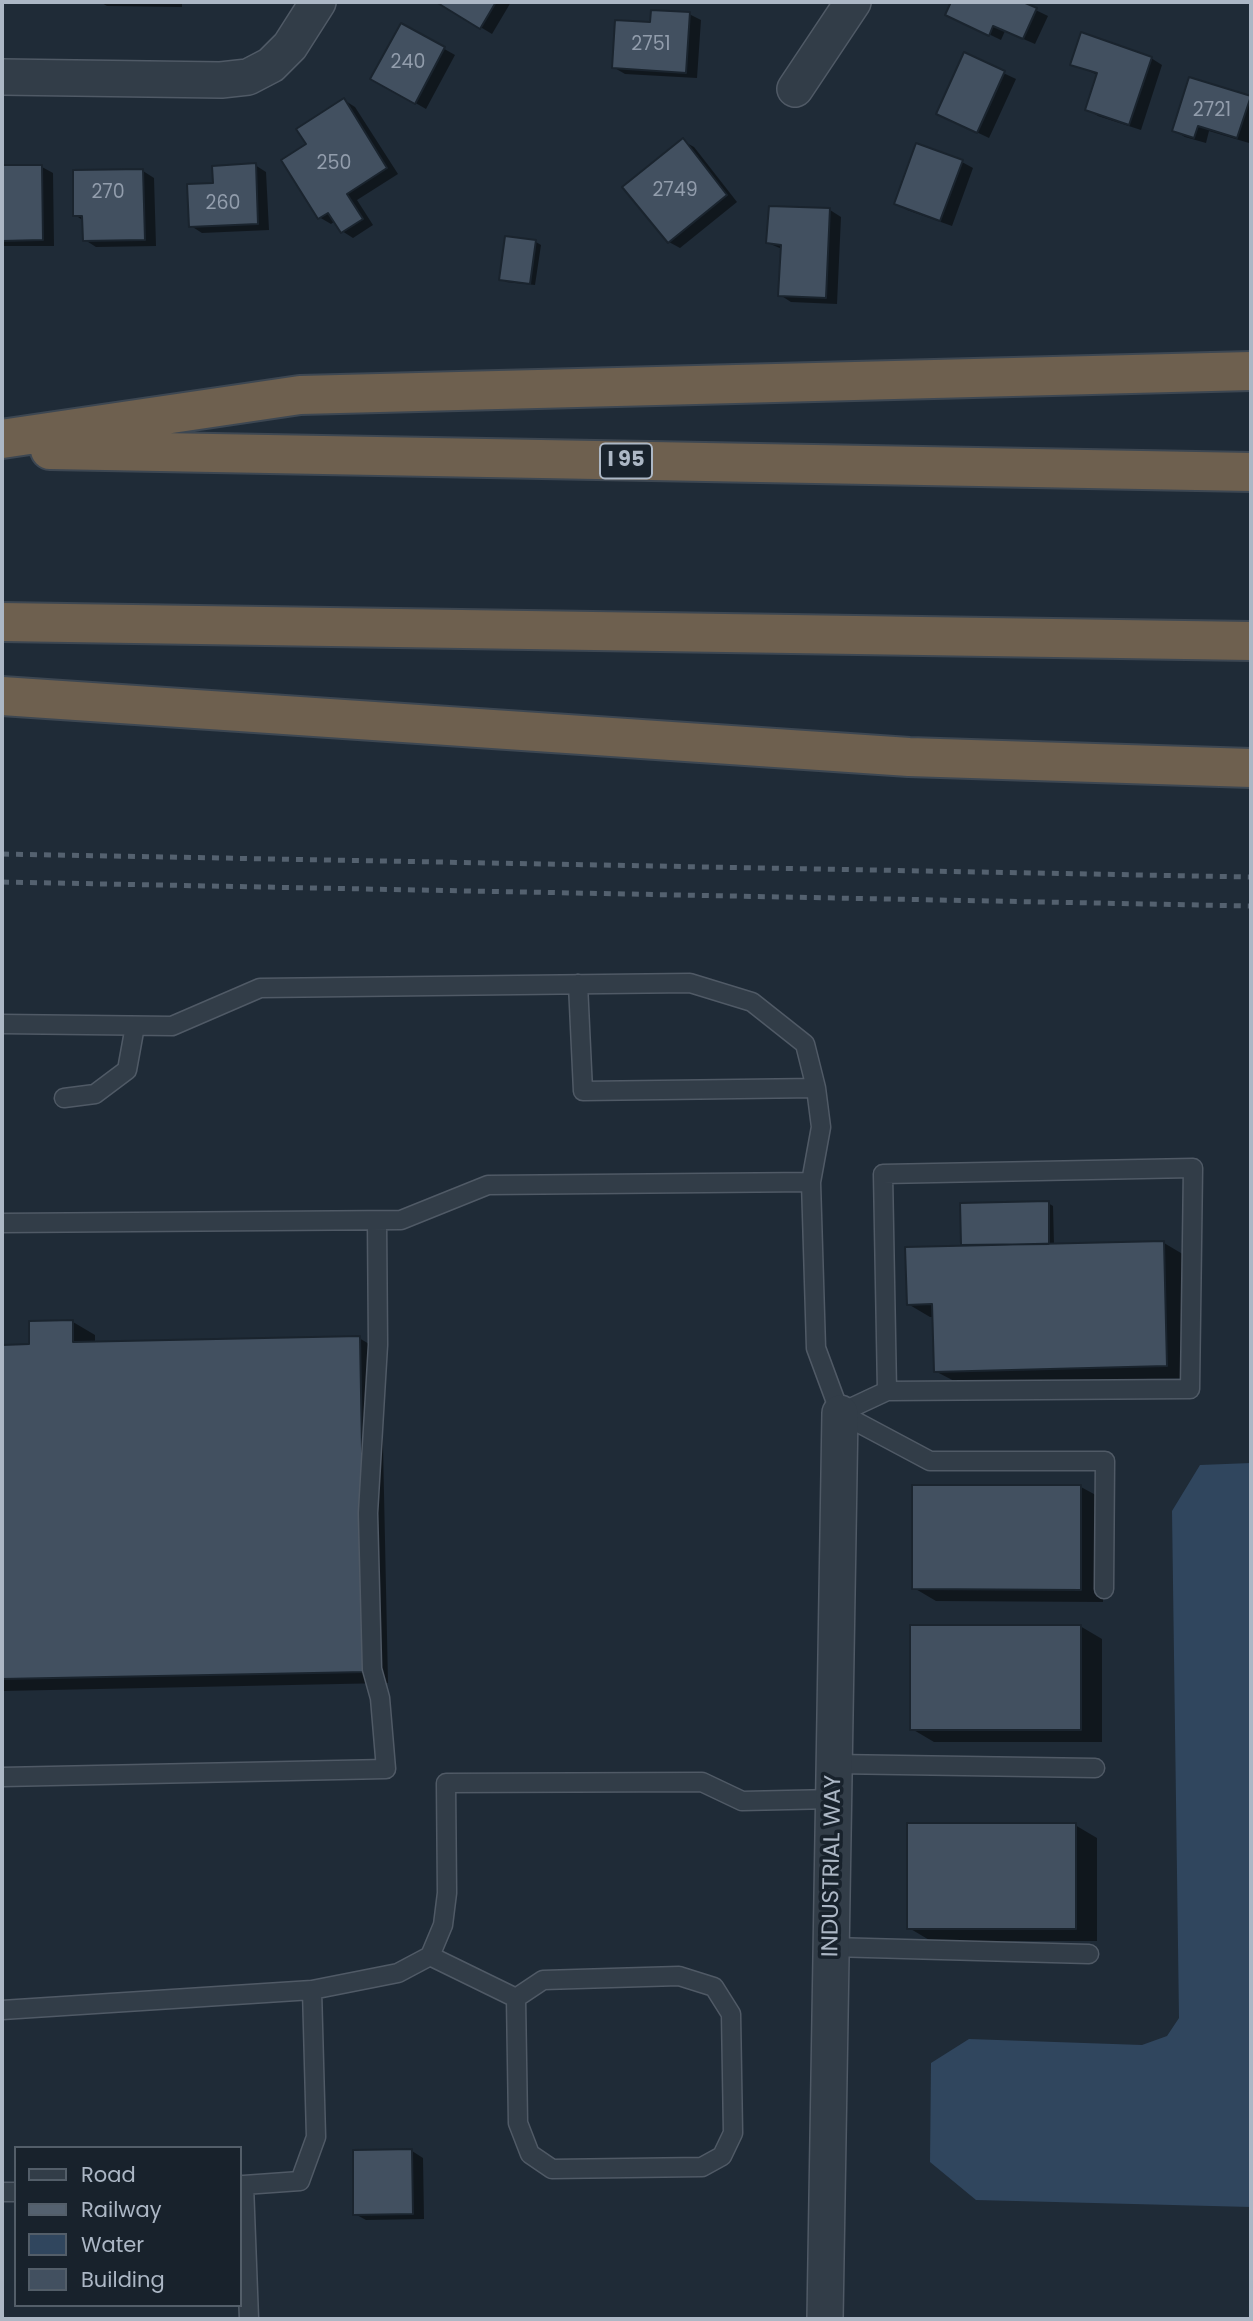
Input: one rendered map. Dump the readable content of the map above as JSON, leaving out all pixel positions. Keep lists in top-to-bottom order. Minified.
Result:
{"streets":{"highway":["I 95"],"street":["INDUSTRIAL WAY"]},"house_numbers":["2751","240","2721","250","2749","270","260"],"legend":["Road","Railway","Water","Building"]}
